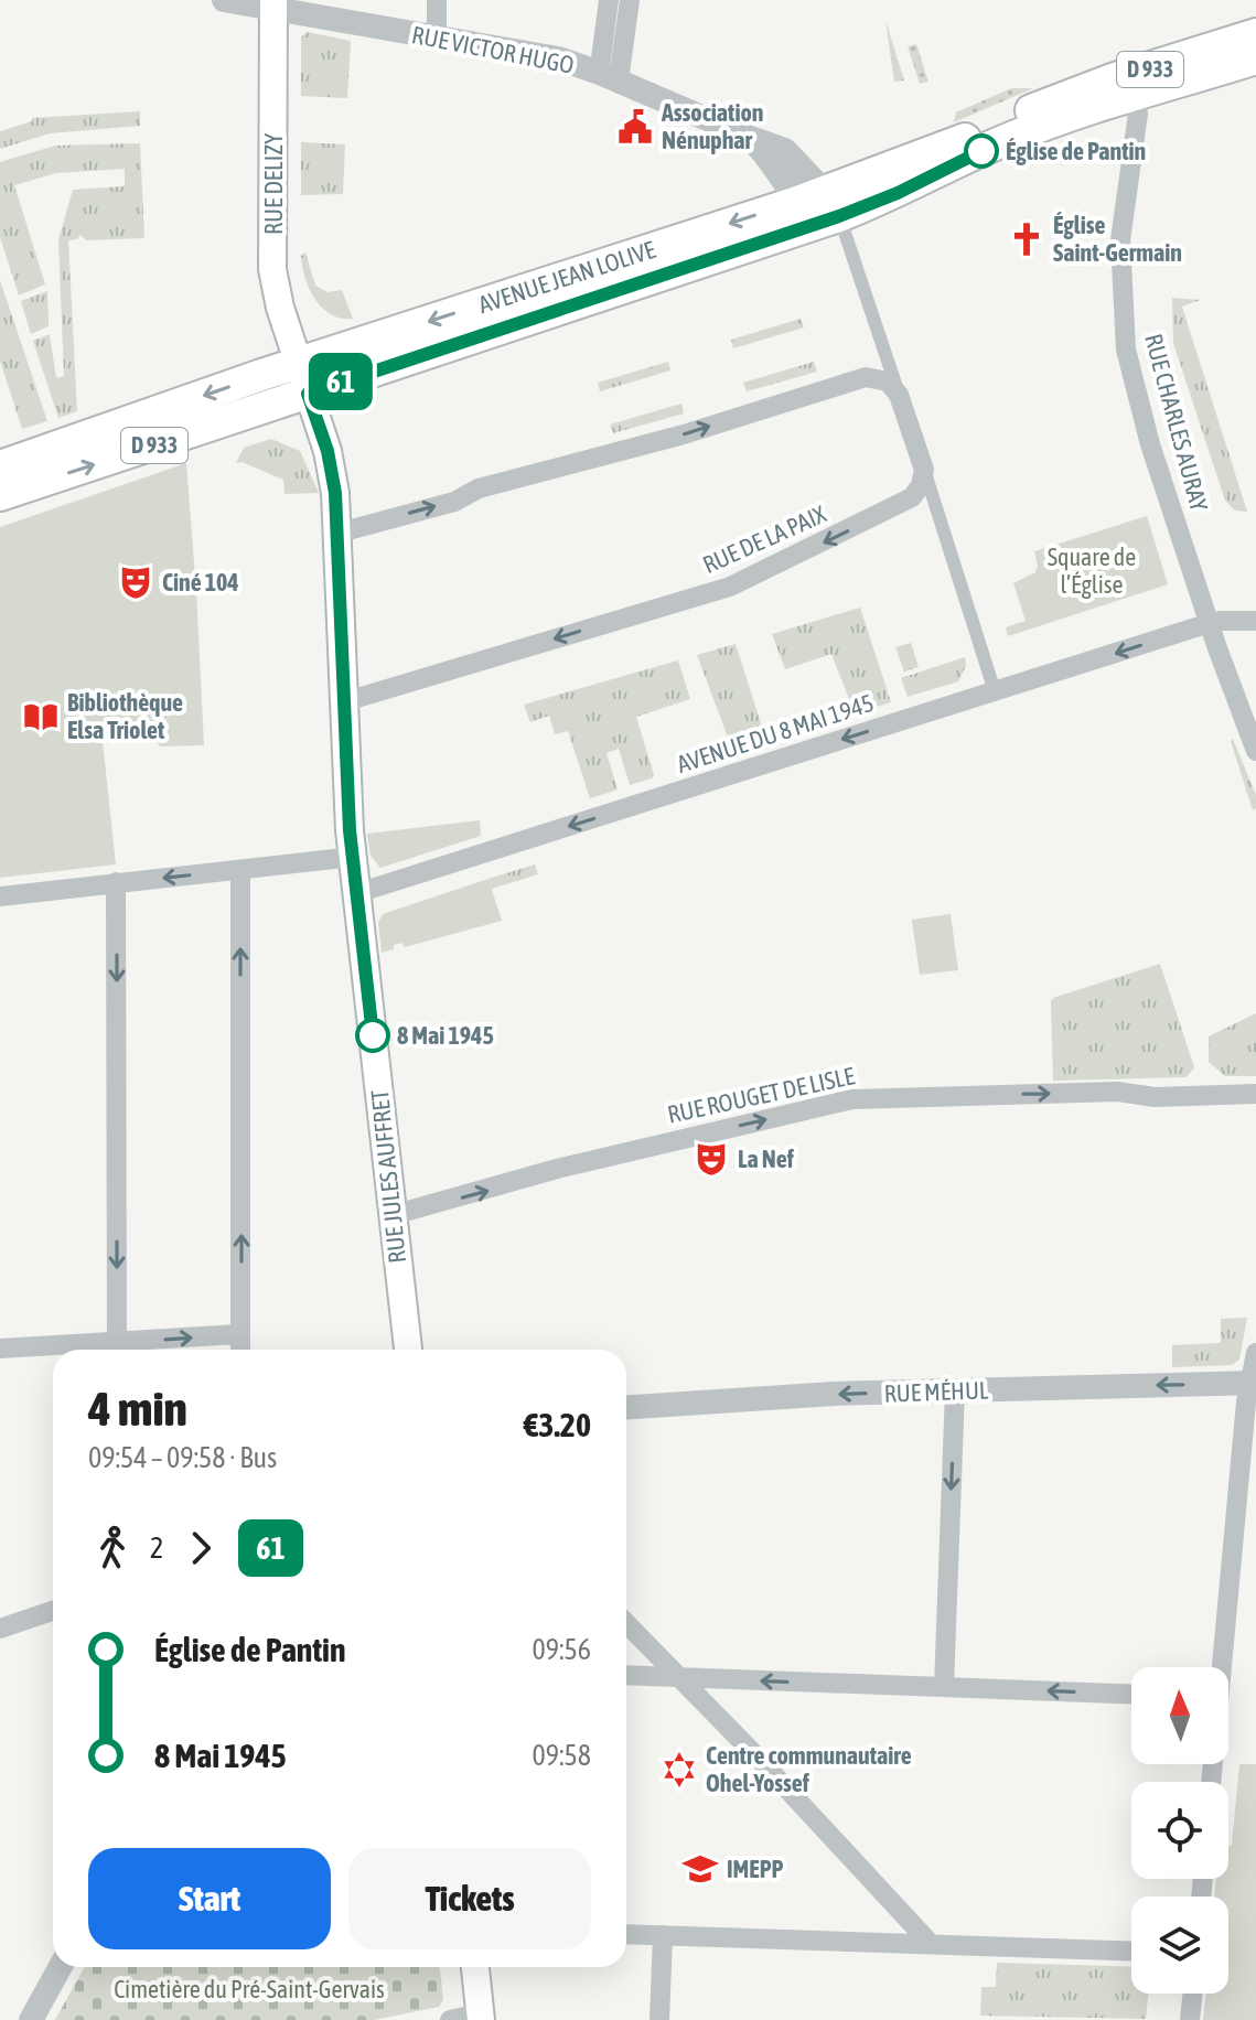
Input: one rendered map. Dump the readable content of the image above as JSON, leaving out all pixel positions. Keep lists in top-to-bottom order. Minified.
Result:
{"streets":{"main road":["D 933","RUE DELIZY","AVENUE JEAN LOLIVE","RUE JULES AUFFRET"],"street":["RUE VICTOR HUGO","RUE CHARLES AURAY","RUE DE LA PAIX","AVENUE DU 8 MAI 1945","RUE ROUGET DE LISLE","RUE MÉHUL"]},"crossings":[["RUE VICTOR HUGO","RUE DELIZY"],["RUE VICTOR HUGO","AVENUE JEAN LOLIVE"],["RUE DELIZY","AVENUE JEAN LOLIVE"],["RUE DELIZY","RUE JULES AUFFRET"],["AVENUE JEAN LOLIVE","RUE CHARLES AURAY"],["AVENUE JEAN LOLIVE","RUE JULES AUFFRET"],["RUE CHARLES AURAY","AVENUE DU 8 MAI 1945"],["RUE DE LA PAIX","RUE JULES AUFFRET"],["AVENUE DU 8 MAI 1945","RUE JULES AUFFRET"],["RUE ROUGET DE LISLE","RUE JULES AUFFRET"]],"one_way":["AVENUE DU 8 MAI 1945","RUE ROUGET DE LISLE","RUE MÉHUL"],"parks":["Square de l’Église","Cimetière du Pré-Saint-Gervais"],"places":{"public building":["Association Nénuphar"],"other":["Église de Pantin","8 Mai 1945"],"church":["Église Saint-Germain"],"theatre":["Ciné 104","La Nef"],"library":["Bibliothèque Elsa Triolet"],"synagogue":["Centre communautaire Ohel-Yossef"],"school or university":["IMEPP"]},"lines":["bus line 61"],"north":"top","page":{"on_map":"61","heading":["4 min","09:54 – 09:58 · Bus","€3.20"],"legs":["2","61"],"list":[{"name":"Église de Pantin","value":"09:56"},{"name":"8 Mai 1945","value":"09:58"}],"buttons":["Start","Tickets"]}}
